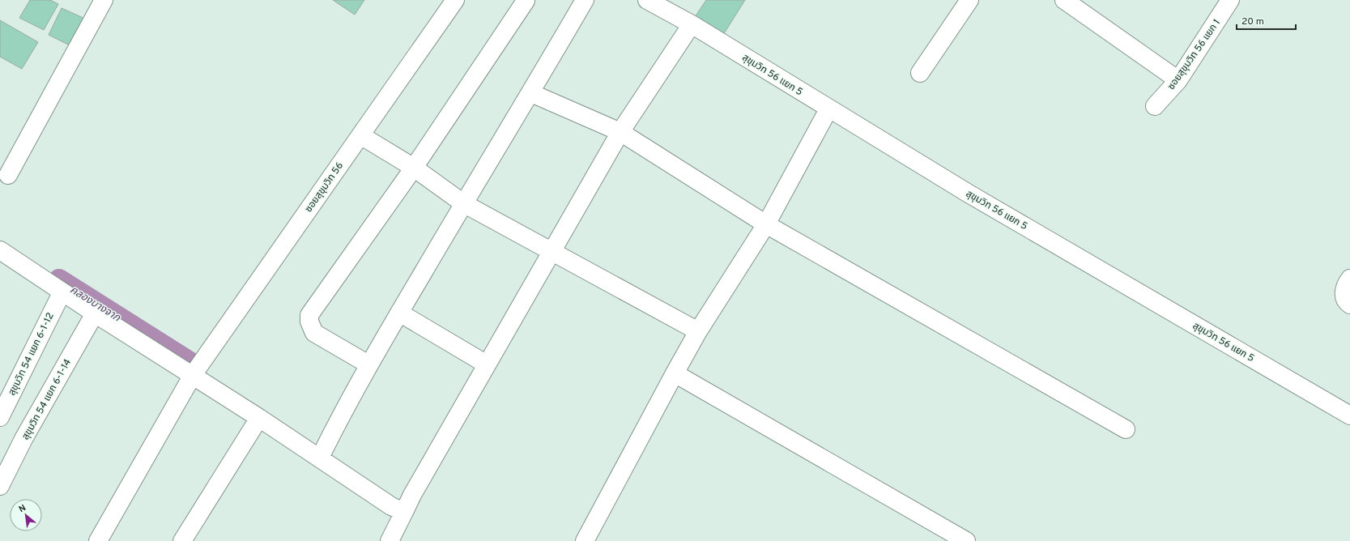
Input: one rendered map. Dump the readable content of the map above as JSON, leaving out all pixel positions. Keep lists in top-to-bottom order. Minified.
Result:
{"streets":{"street":["ซอยสุขุมวิท 56 แยก 1","สุขุมวิท 56 แยก 5","ซอยสุขุมวิท 56","สุขุมวิท 54 แยก 6-1-12","สุขุมวิท 54 แยก 6-1-14"]},"water":["คลองบางจาก"],"scale_bar":"20 m","north":"top left"}
